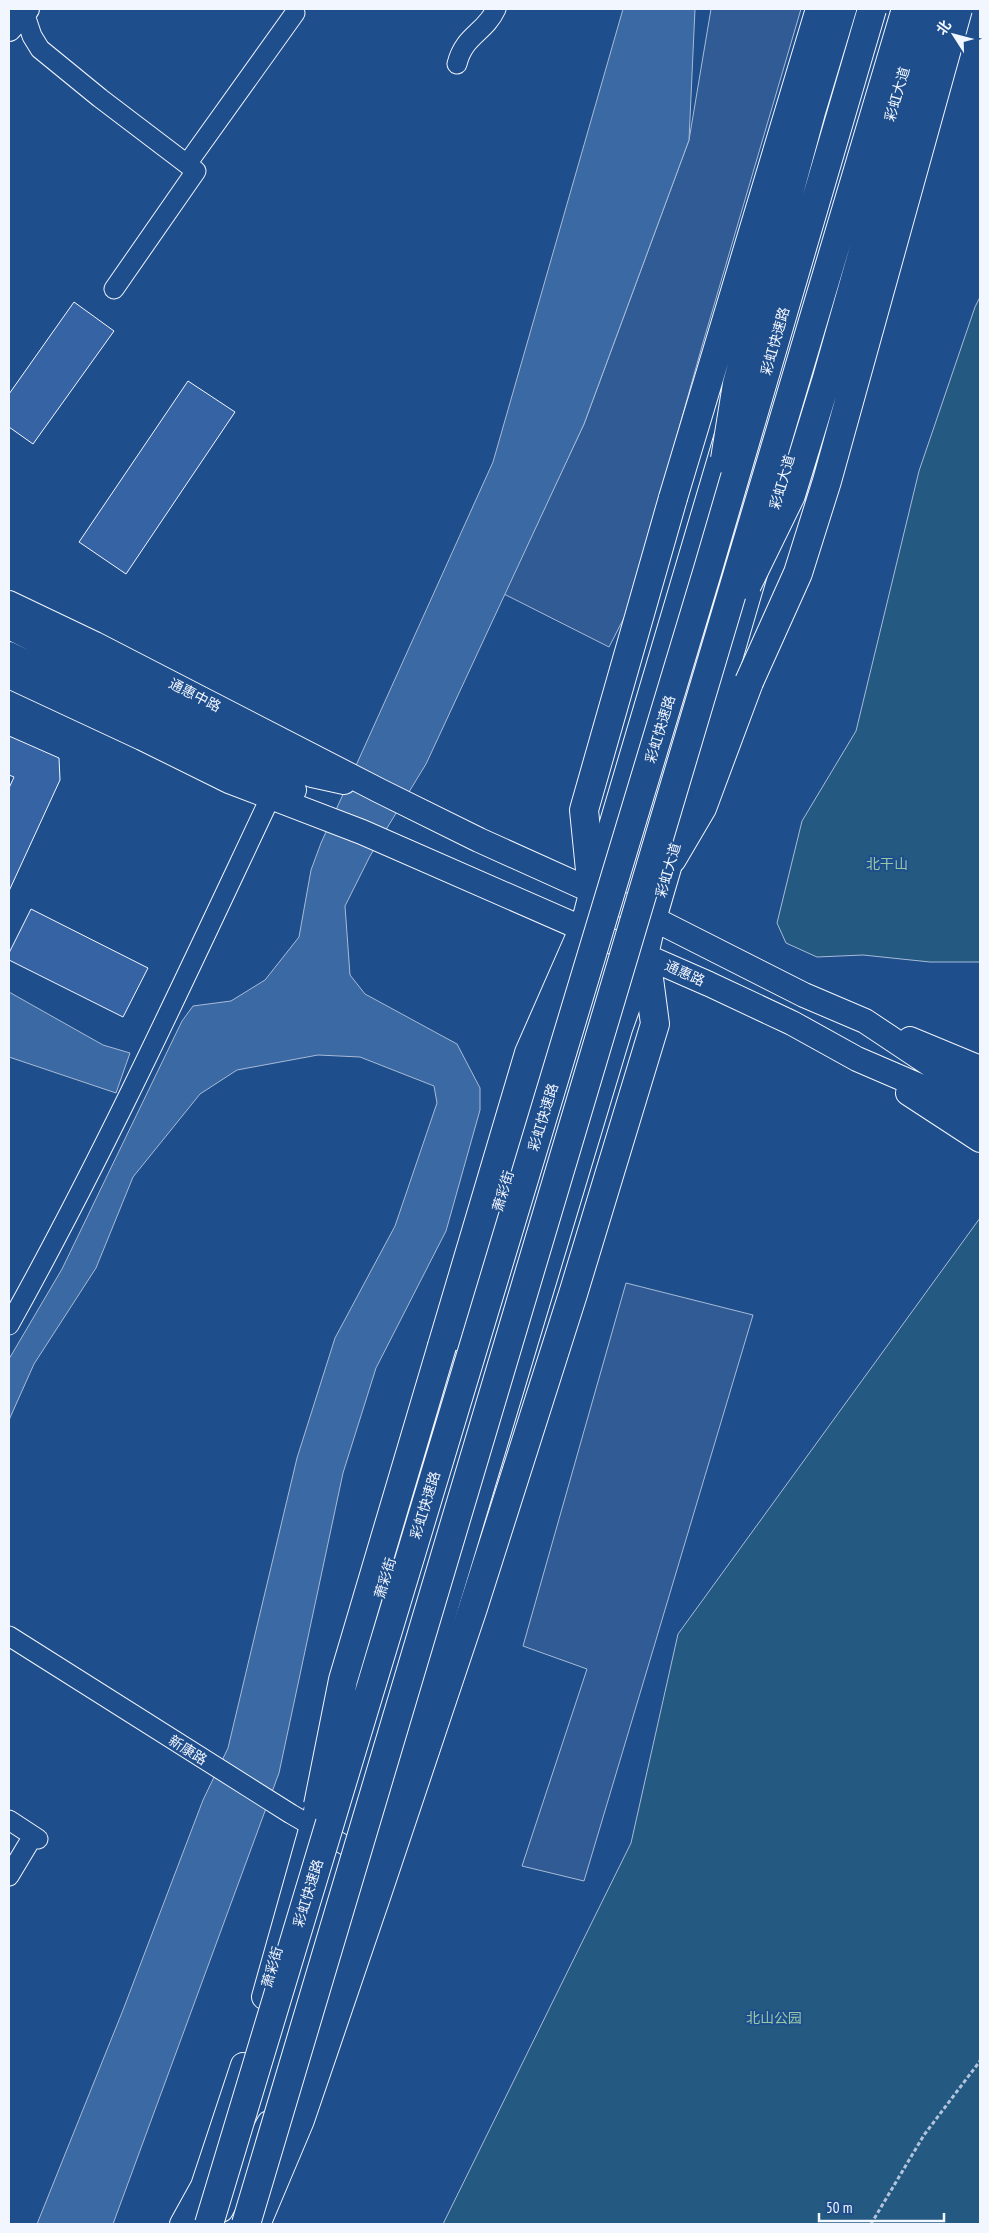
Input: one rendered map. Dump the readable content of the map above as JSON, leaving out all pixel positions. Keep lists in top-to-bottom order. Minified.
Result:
{"streets":{"highway":["彩虹快速路"],"main road":["彩虹大道","通惠中路","通惠路","萧彩街"],"street":["新康路"]},"crossings":[["彩虹大道","通惠路"],["通惠路","萧彩街"],["萧彩街","新康路"]],"parks":["北干山","北山公园"],"scale_bar":"50 m","north":"top left"}
